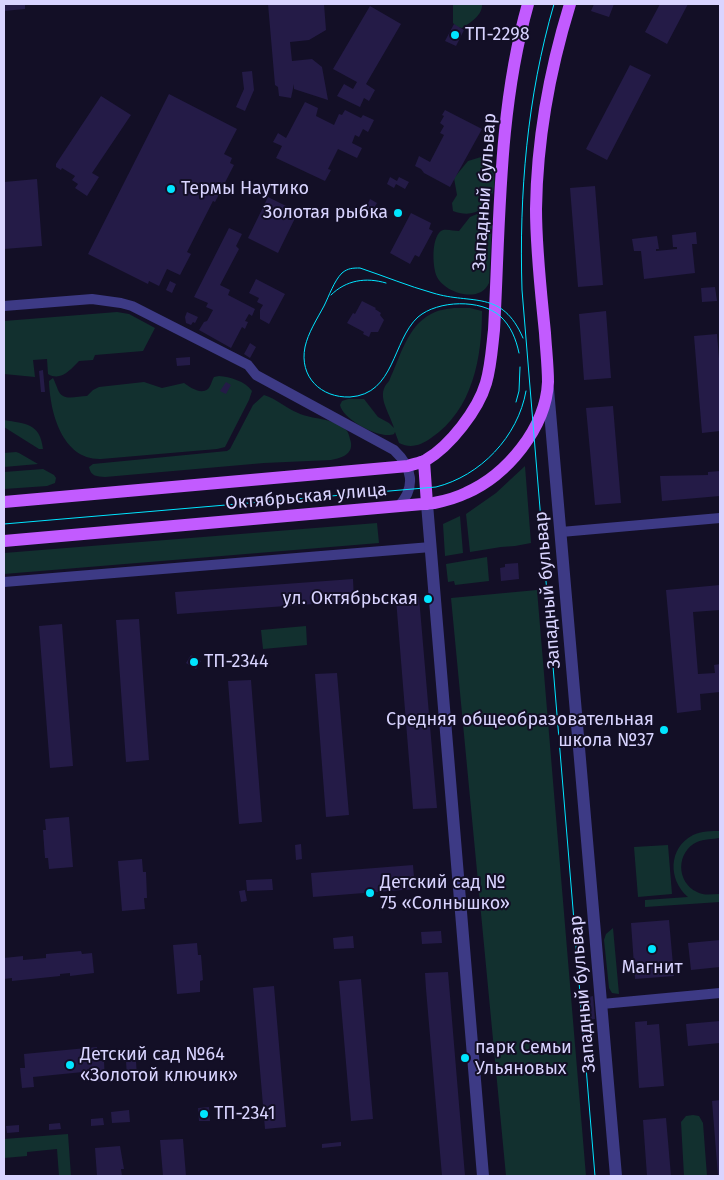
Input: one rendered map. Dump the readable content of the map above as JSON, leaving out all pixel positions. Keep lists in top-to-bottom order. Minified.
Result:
{"streets":{"main road":["Западный бульвар","Октябрьская улица"]},"crossings":[["Западный бульвар","Октябрьская улица"]],"places":["ТП-2298","Термы Наутико","Золотая рыбка","ул. Октябрьская","ТП-2344","Средняя общеобразовательная школа №37","Детский сад № 75 «Солнышко»","Магнит","парк Семьи Ульяновых","Детский сад №64 «Золотой ключик»","ТП-2341"]}
